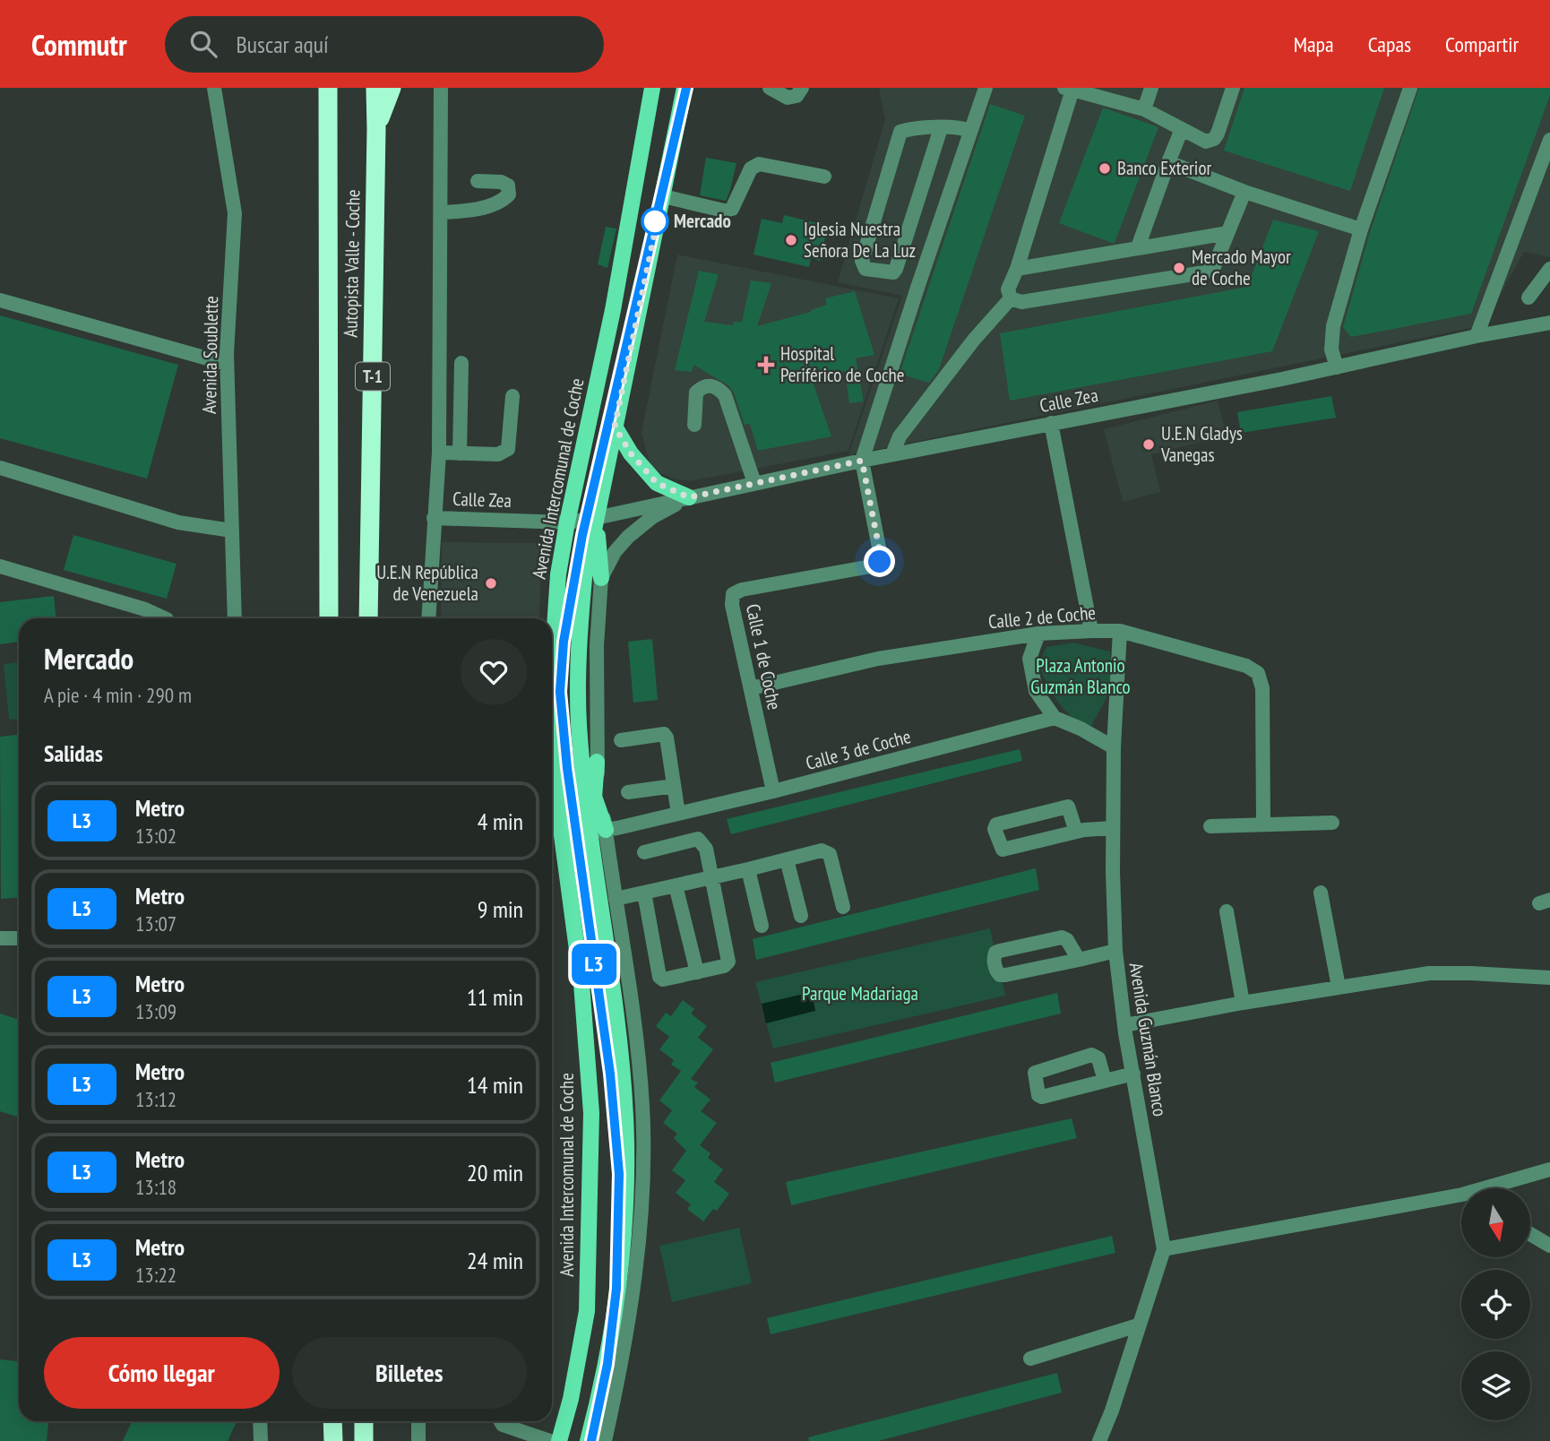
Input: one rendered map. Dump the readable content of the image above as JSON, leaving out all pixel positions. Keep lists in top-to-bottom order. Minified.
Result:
{"streets":{"highway":["Autopista Valle - Coche","T-1"],"main road":["Avenida Intercomunal de Coche"],"street":["Avenida Soublette","Calle Zea","Calle 2 de Coche","Calle 1 de Coche","Calle 3 de Coche","Avenida Guzmán Blanco"]},"crossings":[["Autopista Valle - Coche","T-1"],["Calle Zea","Avenida Intercomunal de Coche"],["Calle Zea","Calle 1 de Coche"],["Avenida Intercomunal de Coche","Calle 3 de Coche"],["Calle 2 de Coche","Calle 1 de Coche"],["Calle 2 de Coche","Avenida Guzmán Blanco"],["Calle 1 de Coche","Calle 3 de Coche"]],"parks":["Plaza Antonio Guzmán Blanco","Parque Madariaga"],"places":{"other":["Banco Exterior","Mercado","Iglesia Nuestra Señora De La Luz","Mercado Mayor de Coche","U.E.N Gladys Vanegas","U.E.N República de Venezuela"],"health":["Hospital Periférico de Coche"]},"lines":["metro line L3"],"north":"bottom","page":{"header":"Commutr","search":"Buscar aquí","nav":["Mapa","Capas","Compartir"],"on_map":"L3","heading":[["Mercado","A pie · 4 min · 290 m"],"Salidas"],"list":[{"mark":"L3","name":"Metro","note":"13:02","value":"4 min"},{"mark":"L3","name":"Metro","note":"13:07","value":"9 min"},{"mark":"L3","name":"Metro","note":"13:09","value":"11 min"},{"mark":"L3","name":"Metro","note":"13:12","value":"14 min"},{"mark":"L3","name":"Metro","note":"13:18","value":"20 min"},{"mark":"L3","name":"Metro","note":"13:22","value":"24 min"}],"buttons":["Cómo llegar","Billetes"]}}
